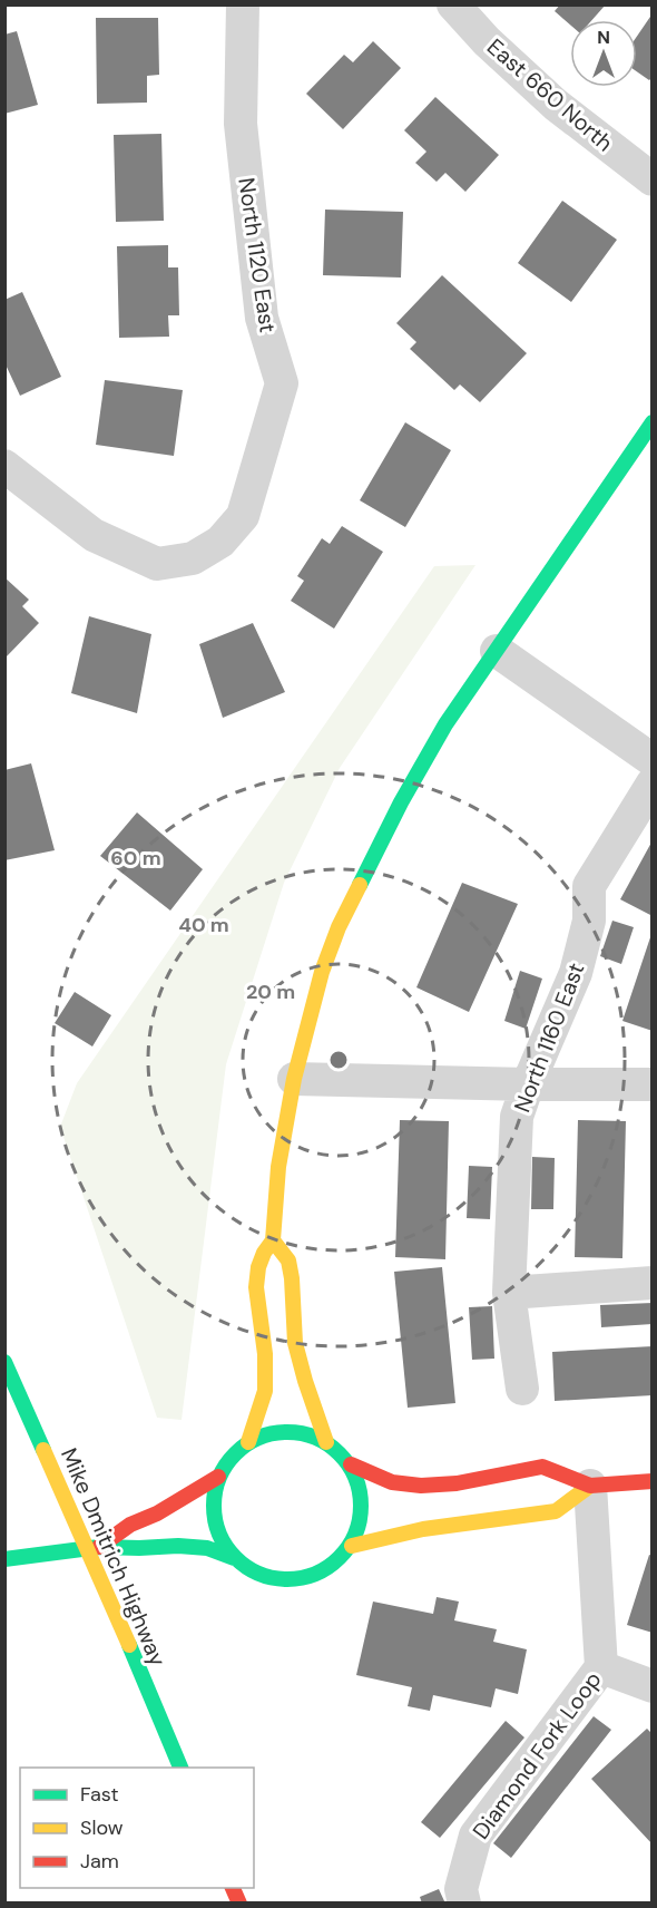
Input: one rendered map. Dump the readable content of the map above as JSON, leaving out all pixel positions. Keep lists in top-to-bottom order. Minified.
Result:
{"streets":{"main road":["Mike Dmitrich Highway"],"street":["East 660 North","North 1120 East","North 1160 East","Diamond Fork Loop"]},"legend":["Fast","Slow","Jam"],"north":"top","rings":["60 m","40 m","20 m"]}
